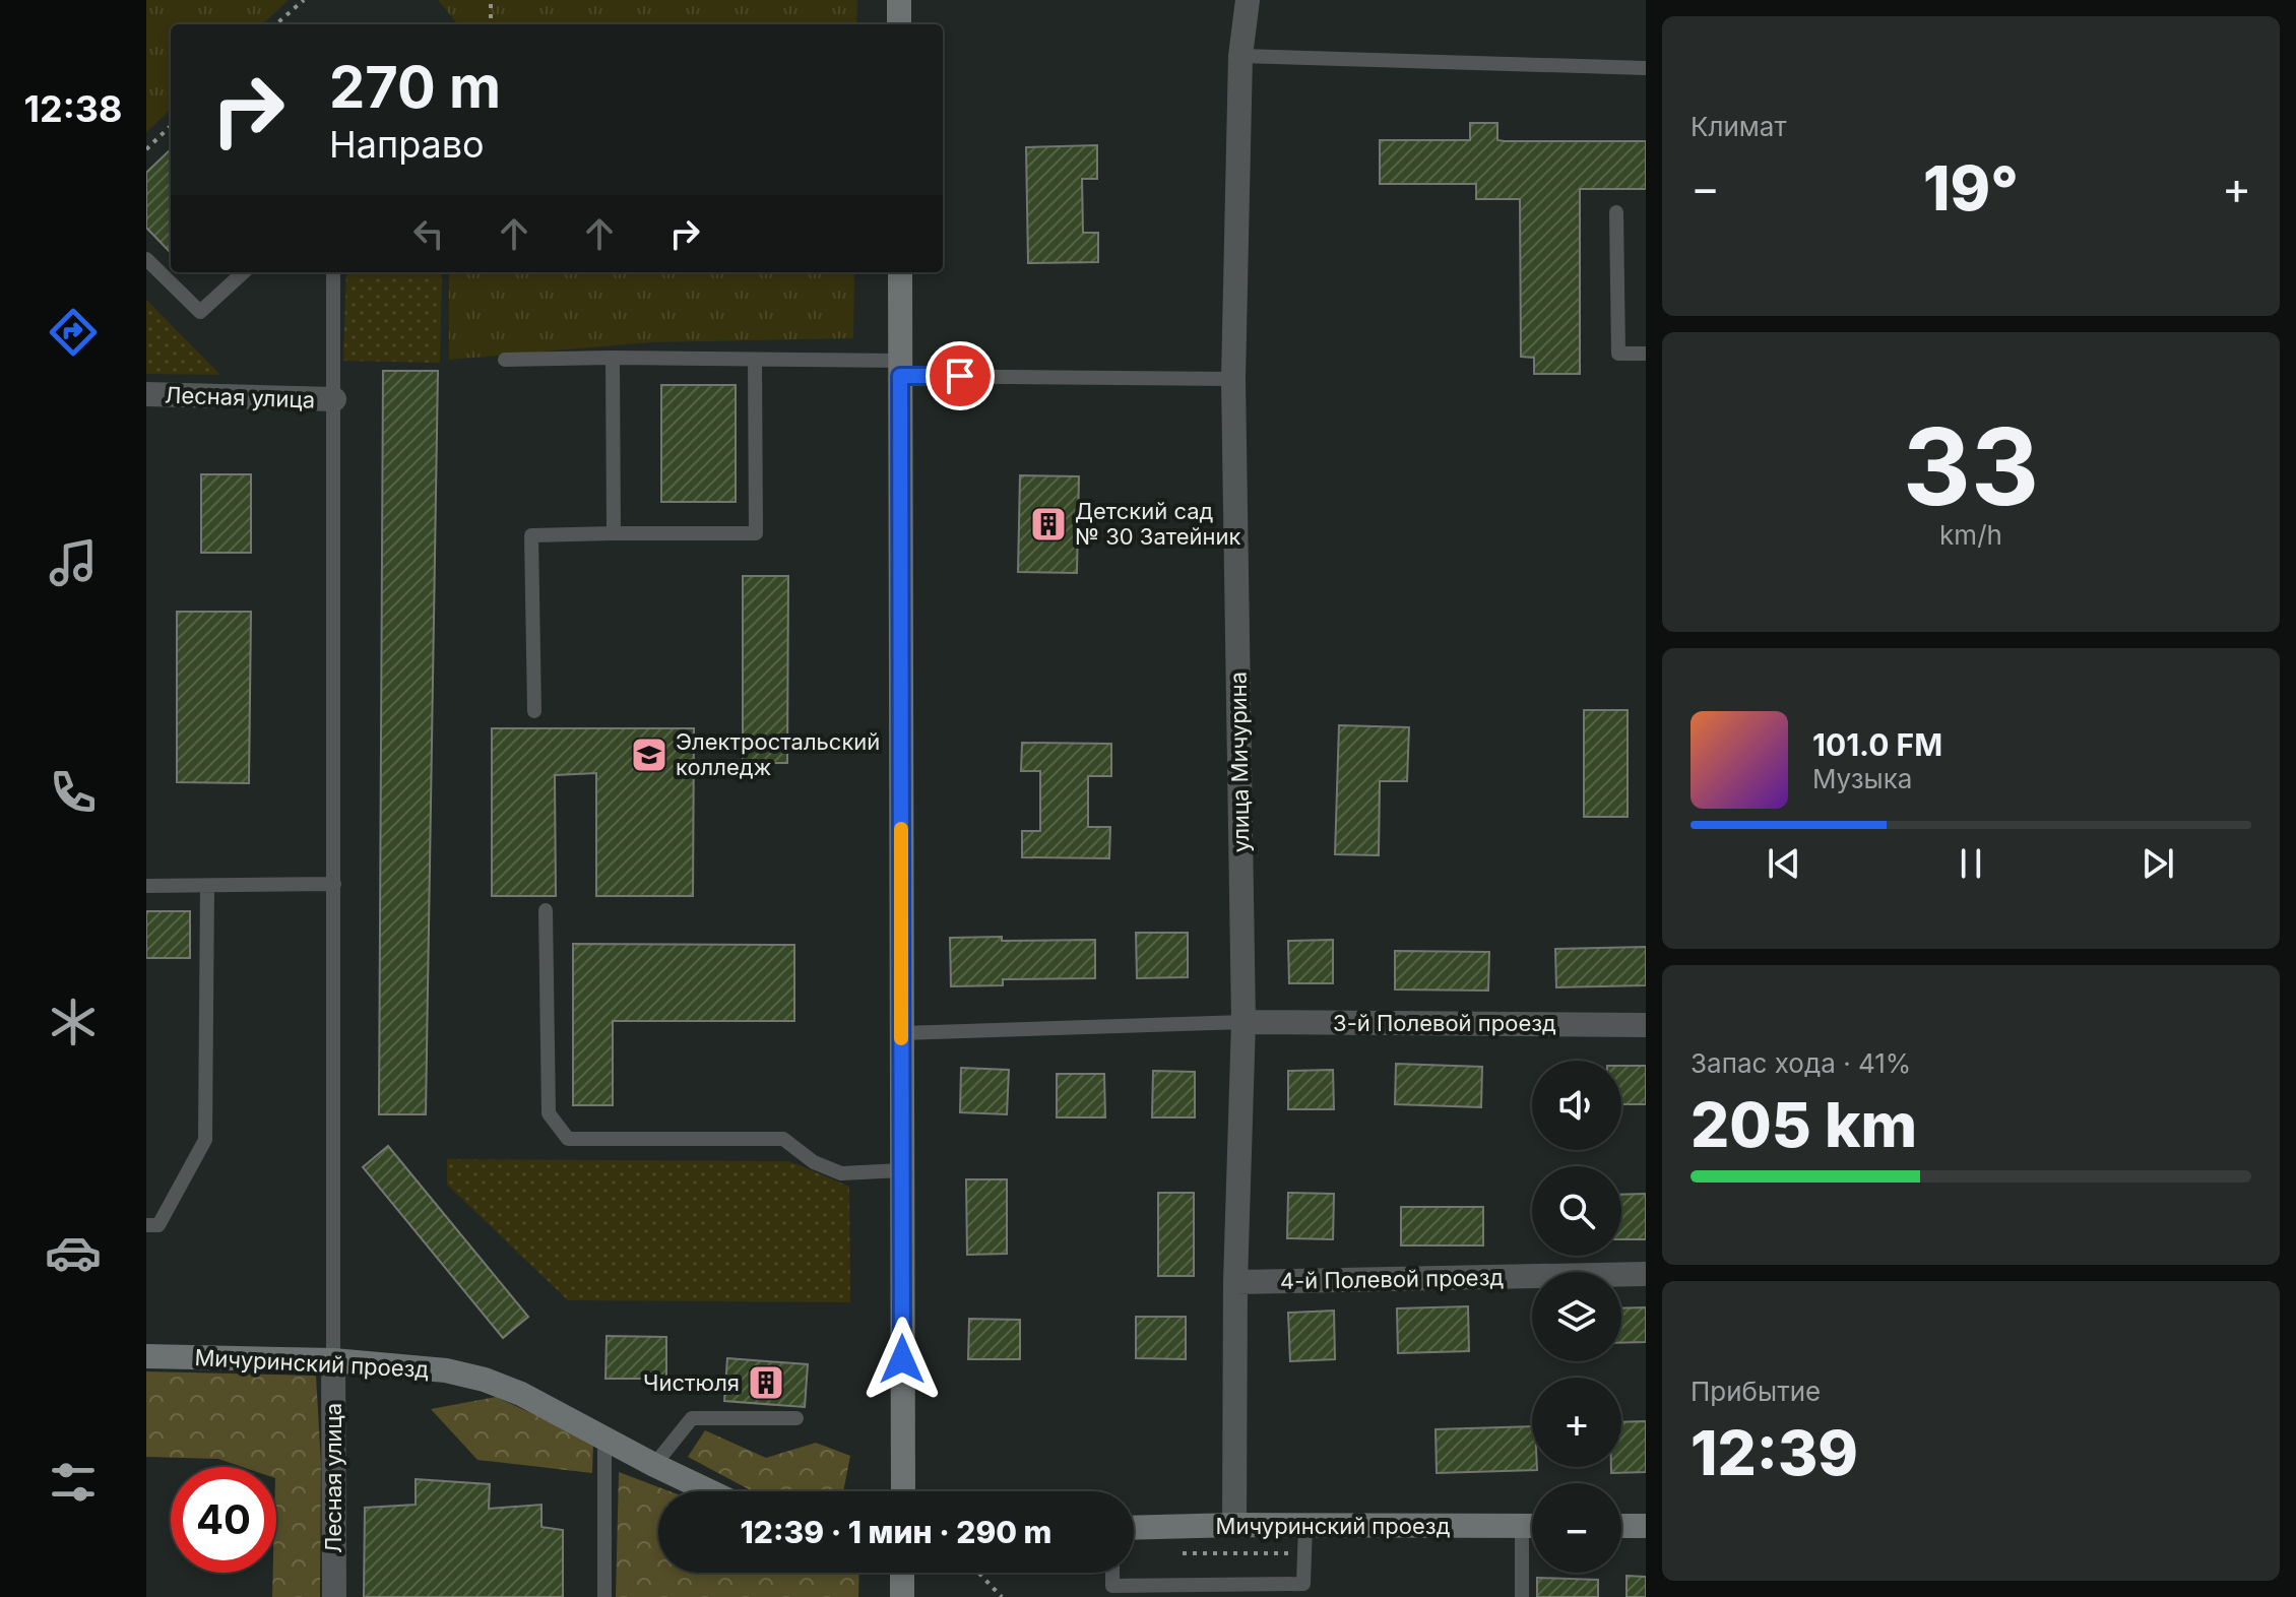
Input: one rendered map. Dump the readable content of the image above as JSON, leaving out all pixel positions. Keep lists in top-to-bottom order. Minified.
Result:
{"streets":{"street":["Лесная улица","улица Мичурина","3-й Полевой проезд","4-й Полевой проезд","Мичуринский проезд"]},"crossings":[["Лесная улица","Мичуринский проезд"],["улица Мичурина","3-й Полевой проезд"],["улица Мичурина","4-й Полевой проезд"],["улица Мичурина","Мичуринский проезд"]],"places":{"building":["Детский сад № 30 Затейник","Чистюля"],"school or university":["Электростальский колледж"]},"page":{"tabs":"12:38","tile":["Климат",["33","km/h"],["Запас хода · 41%","205 km"],["Прибытие","12:39"]],"turn":["270 m","Направо"],"heat":["−","19°","+"],"song":["101.0 FM","Музыка"],"map_buttons":["+","−"],"limit":"40","trip":"12:39 · 1 мин · 290 m"}}
